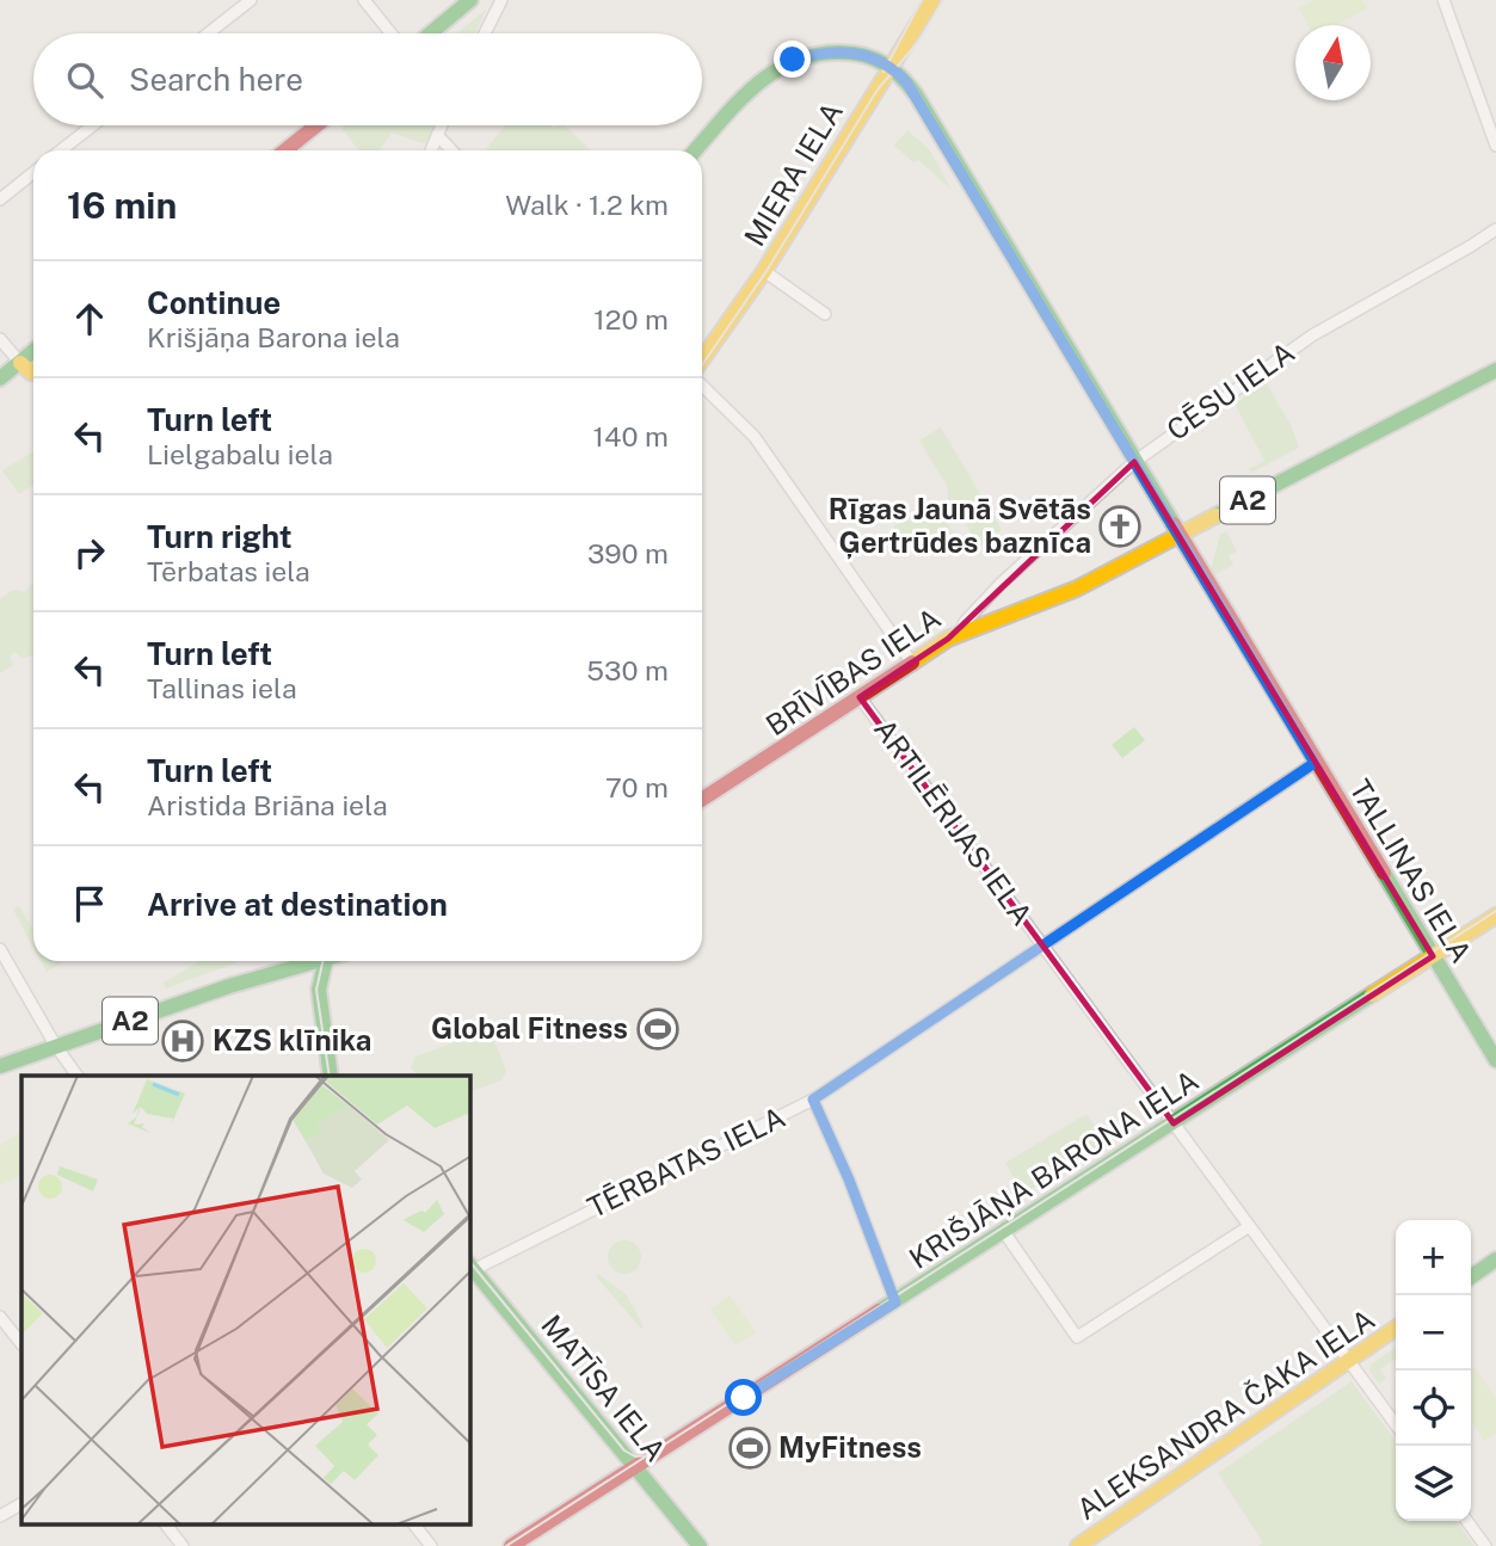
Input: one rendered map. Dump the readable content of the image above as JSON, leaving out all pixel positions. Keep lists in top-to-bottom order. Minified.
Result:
{"streets":{"main road":["MIERA IELA","A2","BRĪVĪBAS IELA","TALLINAS IELA","KRIŠJĀŅA BARONA IELA","MATĪSA IELA","ALEKSANDRA ČAKA IELA"],"street":["CĒSU IELA","ARTILĒRIJAS IELA","TĒRBATAS IELA"]},"crossings":[["MIERA IELA","TALLINAS IELA"],["CĒSU IELA","BRĪVĪBAS IELA"],["CĒSU IELA","TALLINAS IELA"],["BRĪVĪBAS IELA","ARTILĒRIJAS IELA"],["BRĪVĪBAS IELA","TALLINAS IELA"],["ARTILĒRIJAS IELA","TĒRBATAS IELA"],["ARTILĒRIJAS IELA","KRIŠJĀŅA BARONA IELA"],["ARTILĒRIJAS IELA","ALEKSANDRA ČAKA IELA"],["TALLINAS IELA","TĒRBATAS IELA"],["TALLINAS IELA","KRIŠJĀŅA BARONA IELA"],["TĒRBATAS IELA","MATĪSA IELA"],["KRIŠJĀŅA BARONA IELA","MATĪSA IELA"]],"places":{"church":["Rīgas Jaunā Svētās Ģertrūdes baznīca"],"sports":["Global Fitness","MyFitness"],"hospital":["KZS klīnika"]},"north":"top","page":{"search":"Search here","heading":["16 min","Walk · 1.2 km"],"list":[["Continue","Krišjāņa Barona iela","120 m"],["Turn left","Lielgabalu iela","140 m"],["Turn right","Tērbatas iela","390 m"],["Turn left","Tallinas iela","530 m"],["Turn left","Aristida Briāna iela","70 m"],"Arrive at destination"],"map_buttons":["+","−"]}}
